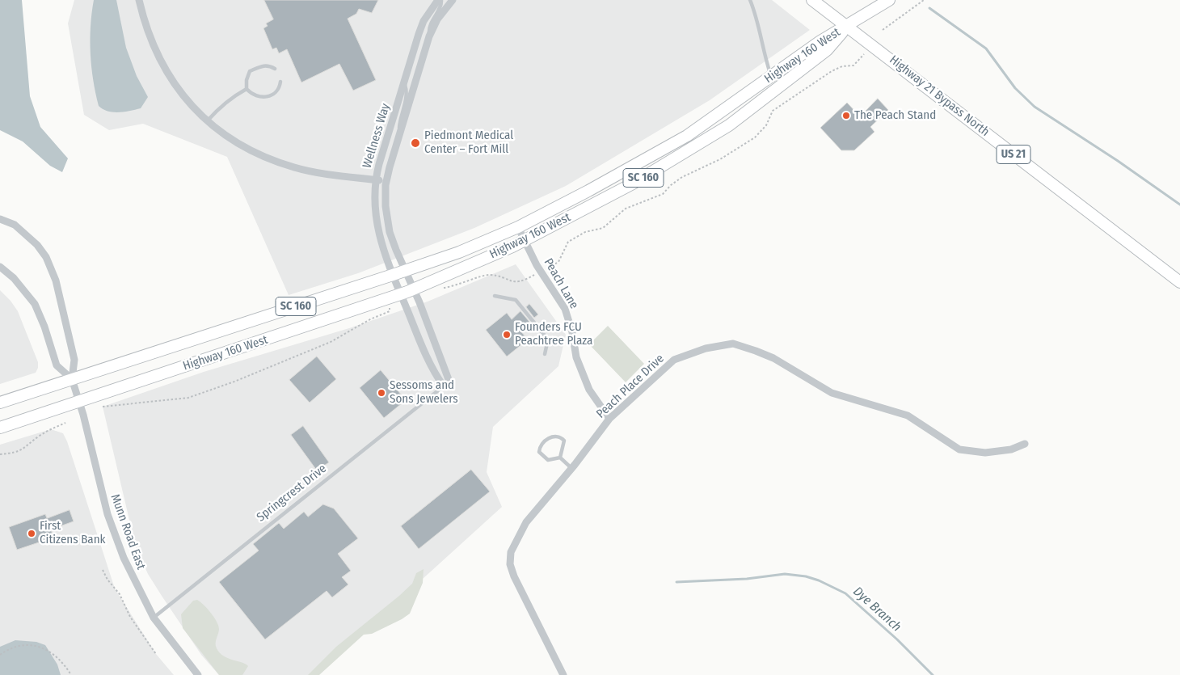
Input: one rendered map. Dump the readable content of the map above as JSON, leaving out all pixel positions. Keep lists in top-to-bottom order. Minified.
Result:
{"streets":{"main road":["Highway 160 West","Highway 21 Bypass North","US 21","SC 160"],"street":["Wellness Way","Peach Lane","Peach Place Drive","Munn Road East"],"lane":["Springcrest Drive"]},"crossings":[["Highway 160 West","Highway 21 Bypass North"],["Highway 160 West","Wellness Way"],["Highway 160 West","SC 160"],["Highway 160 West","Peach Lane"],["Highway 160 West","Munn Road East"],["Highway 21 Bypass North","SC 160"],["Peach Lane","Peach Place Drive"],["Springcrest Drive","Munn Road East"]],"water":["Dye Branch"],"places":["The Peach Stand","Piedmont Medical Center – Fort Mill","Founders FCU Peachtree Plaza","Sessoms and Sons Jewelers","First Citizens Bank"]}
